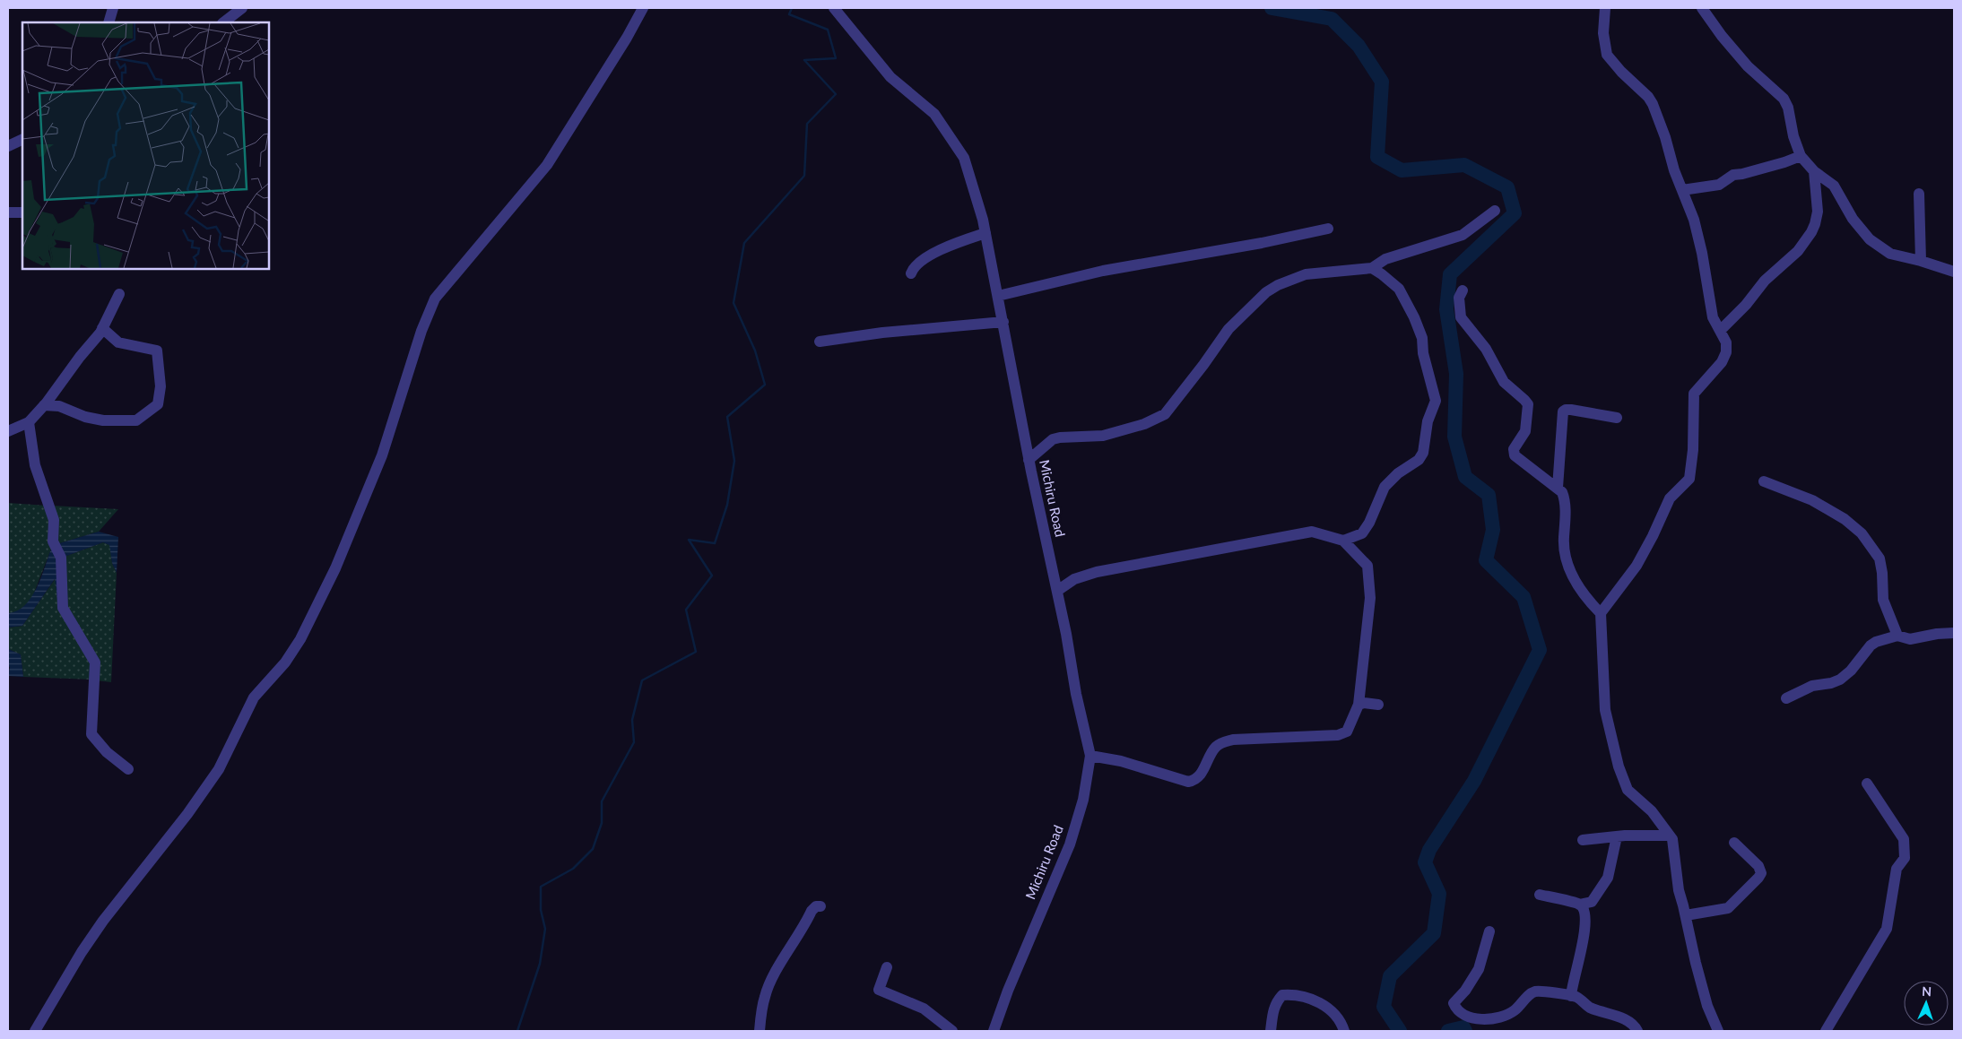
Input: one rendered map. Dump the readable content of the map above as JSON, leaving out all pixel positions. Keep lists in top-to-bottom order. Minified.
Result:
{"streets":{"street":["Michiru Road"]},"north":"top"}
